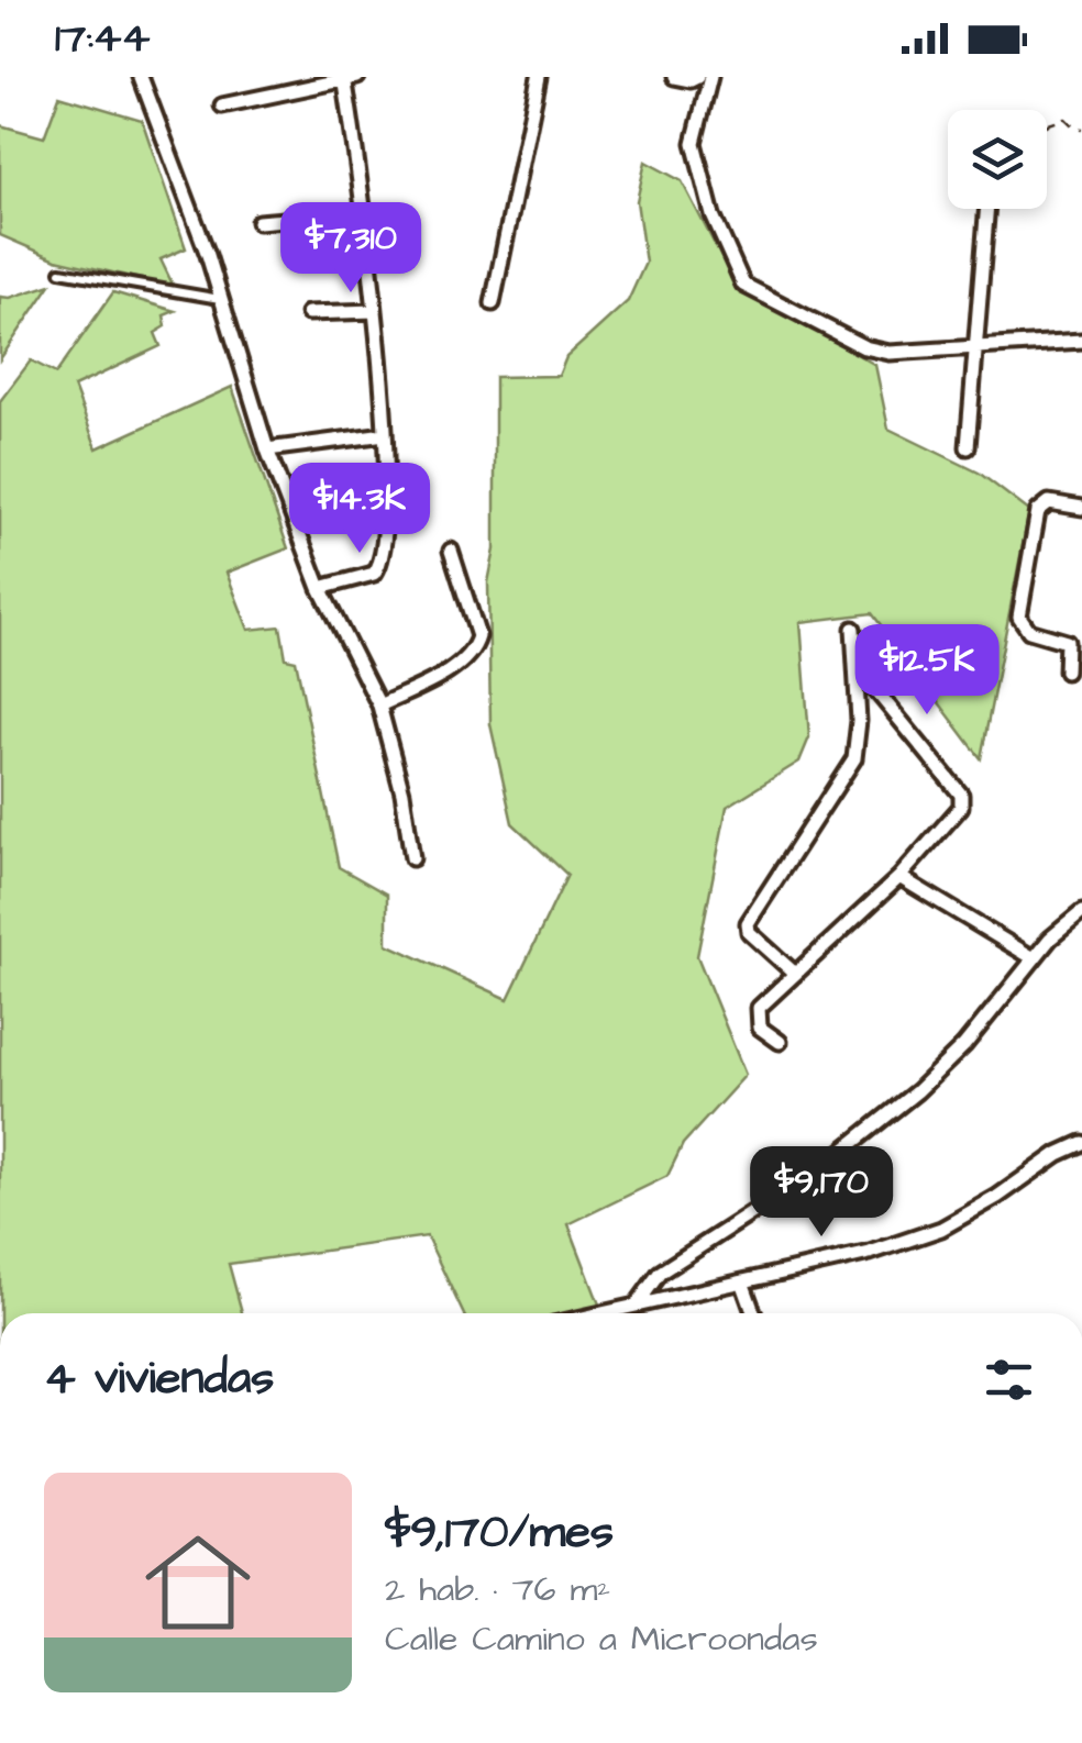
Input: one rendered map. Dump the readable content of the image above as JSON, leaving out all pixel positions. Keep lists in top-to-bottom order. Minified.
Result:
{"page":{"status":"17:44","price":["$7,310","$14.3K","$12.5K","$9,170"],"heading":"4 viviendas","list":[{"name":"$9,170/mes","note":"2 hab. · 76 m² · Calle Camino a Microondas"}]}}
